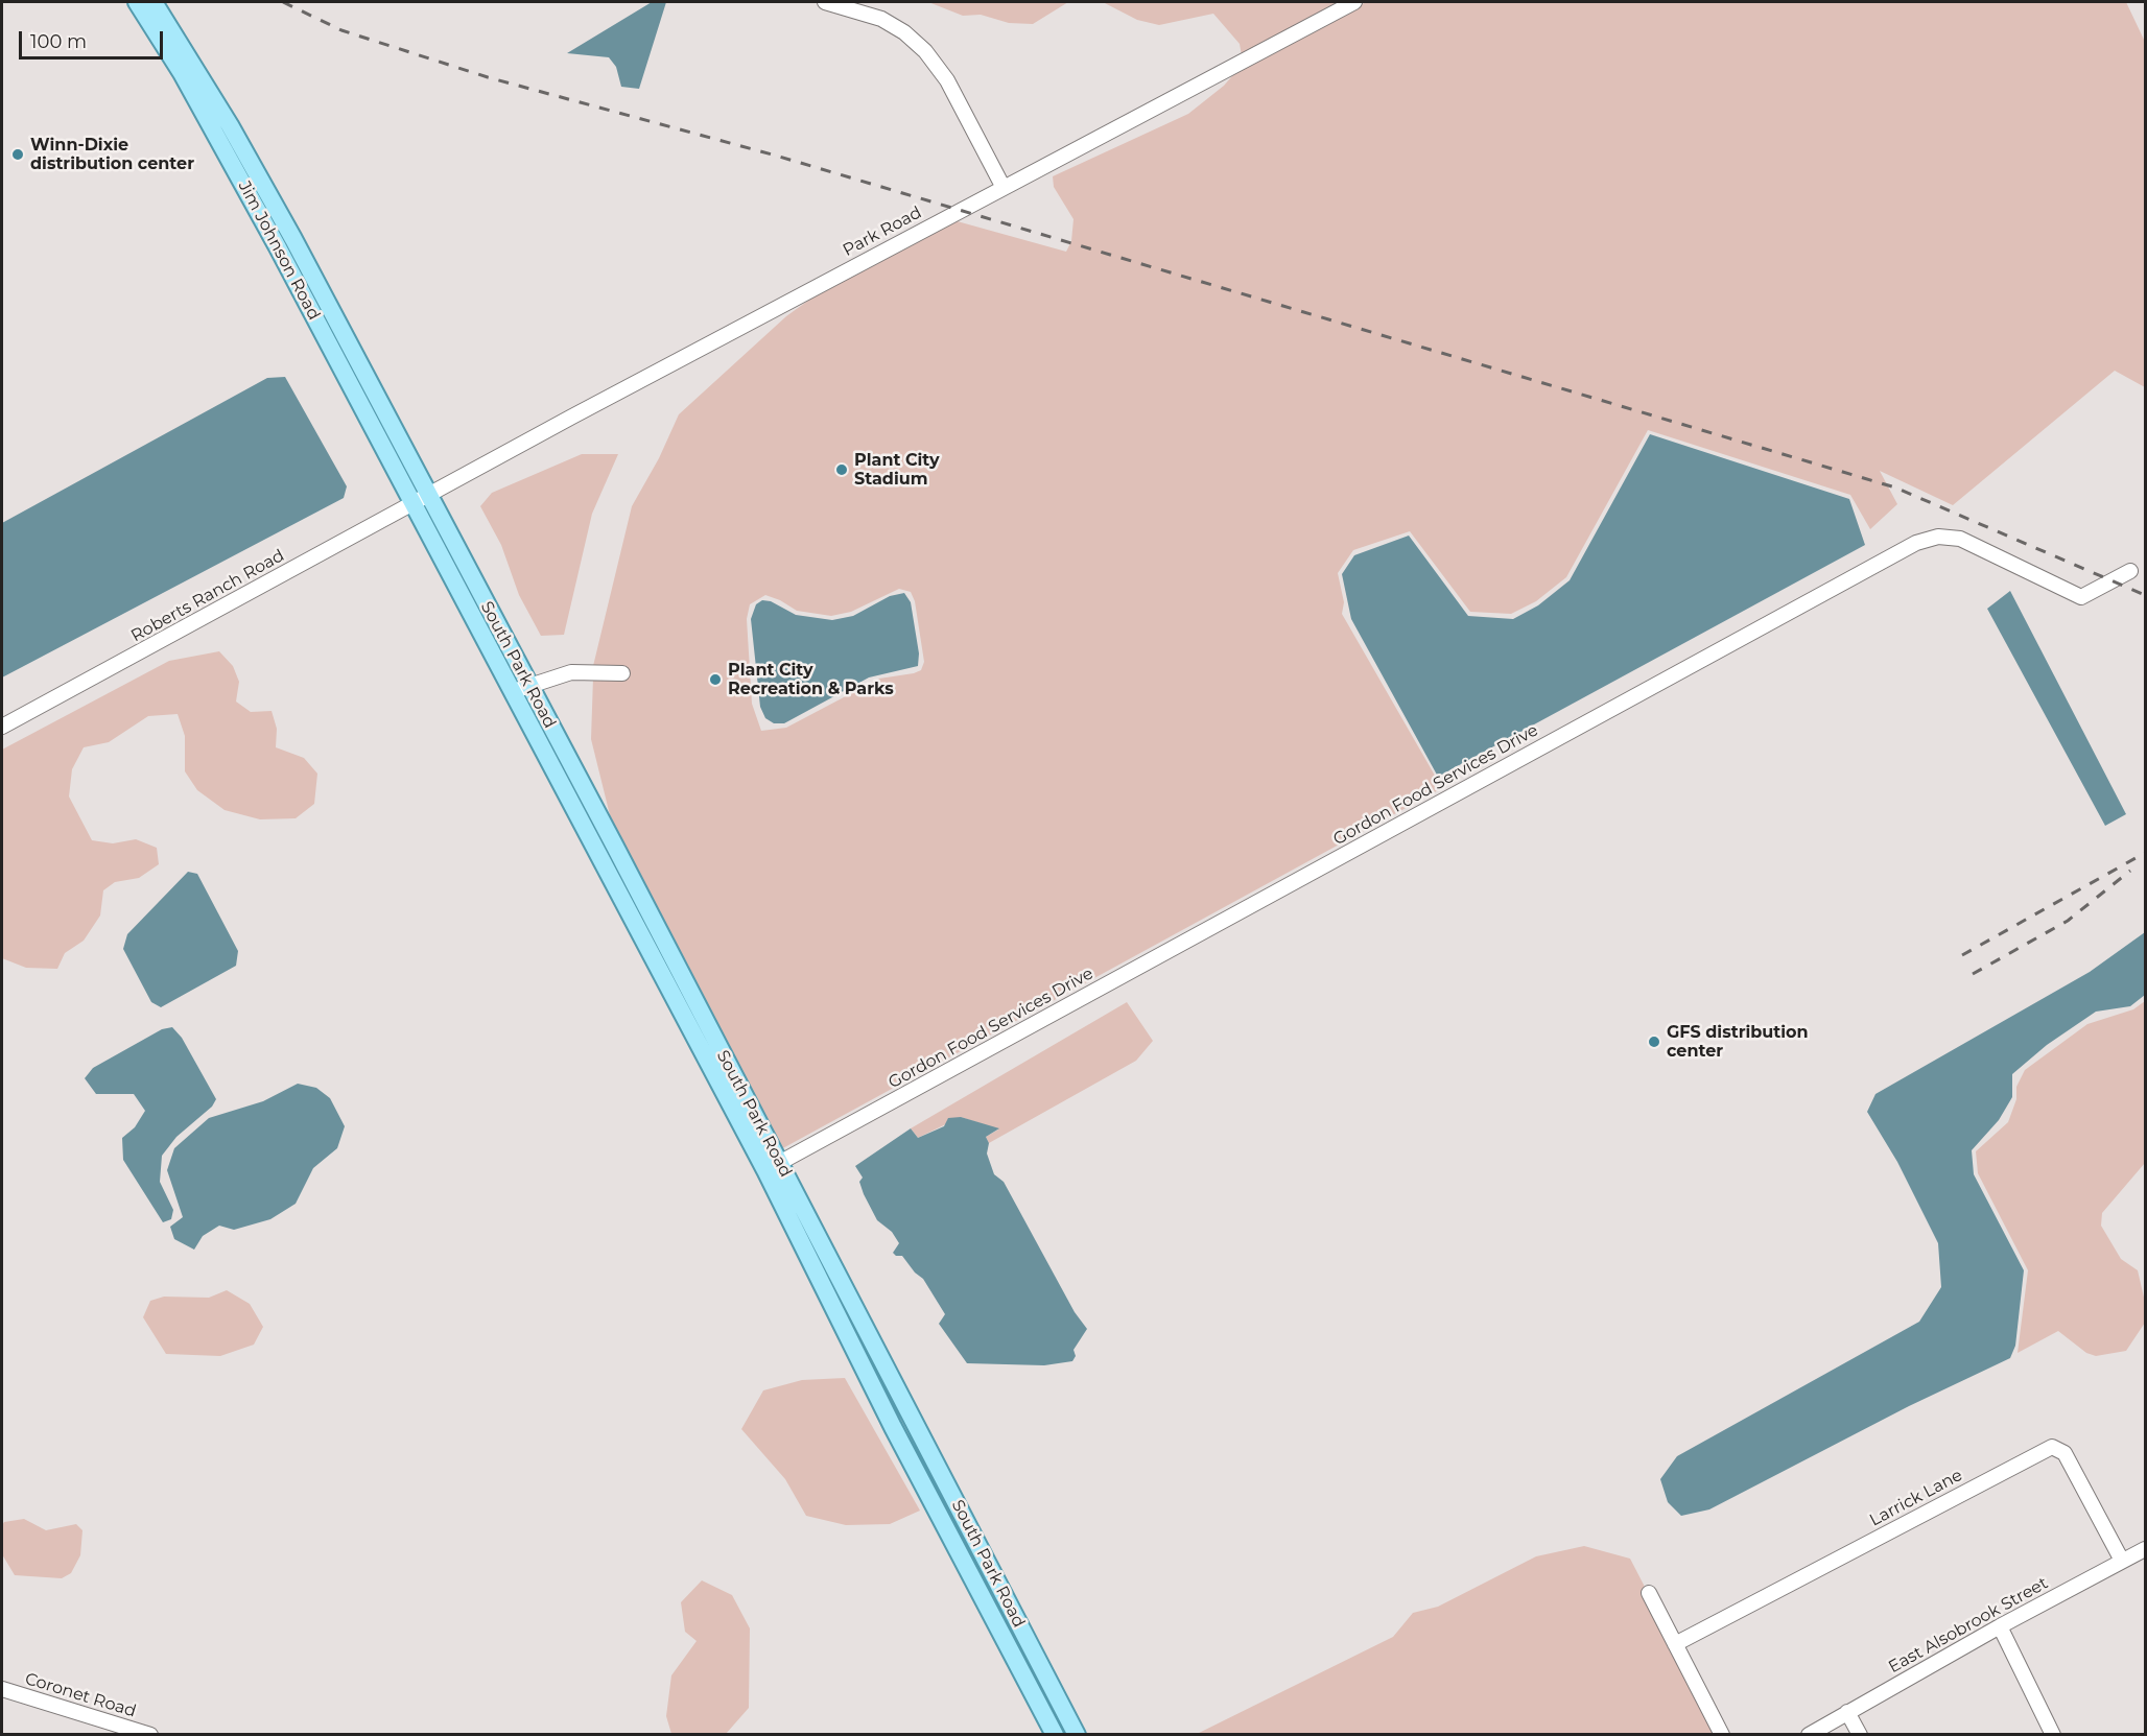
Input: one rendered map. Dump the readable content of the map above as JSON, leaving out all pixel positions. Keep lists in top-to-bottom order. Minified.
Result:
{"streets":{"main road":["Jim Johnson Road","South Park Road"],"street":["Park Road","Roberts Ranch Road","Gordon Food Services Drive","Larrick Lane","East Alsobrook Street","Coronet Road"]},"crossings":[["Park Road","Jim Johnson Road"],["Park Road","Roberts Ranch Road"],["Park Road","South Park Road"],["Jim Johnson Road","Roberts Ranch Road"],["Jim Johnson Road","South Park Road"],["Roberts Ranch Road","South Park Road"],["South Park Road","Gordon Food Services Drive"],["Larrick Lane","East Alsobrook Street"]],"places":["Winn-Dixie distribution center","Plant City Stadium","Plant City Recreation & Parks","GFS distribution center"],"scale_bar":"100 m"}
